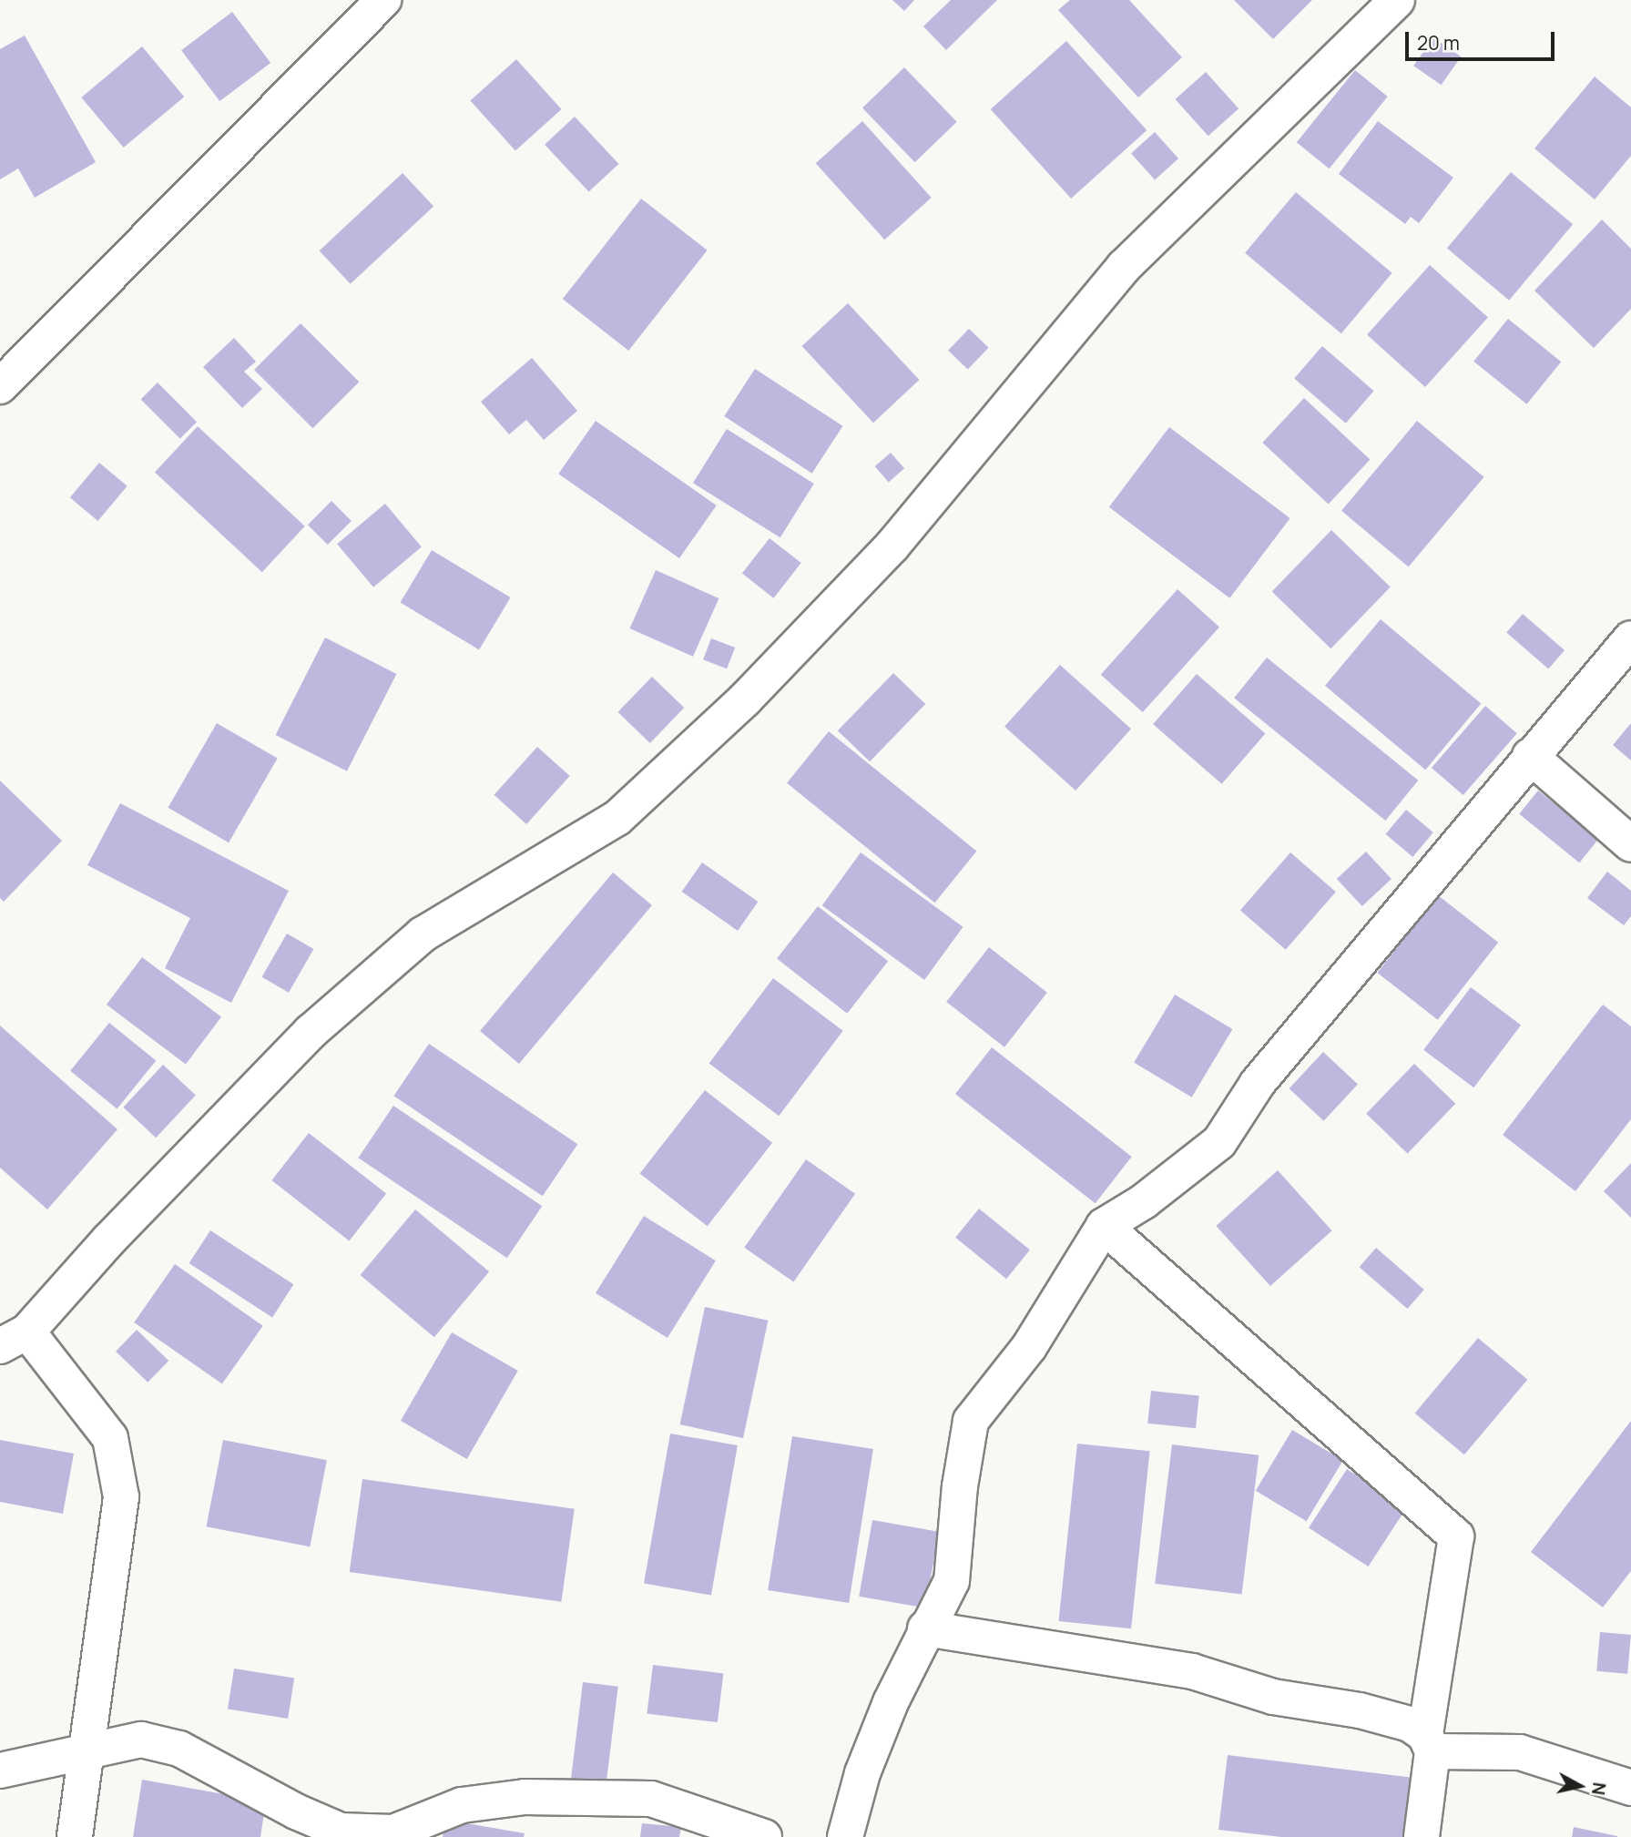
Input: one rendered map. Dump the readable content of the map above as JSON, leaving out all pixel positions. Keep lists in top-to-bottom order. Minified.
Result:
{"scale_bar":"20 m","north":"right"}
